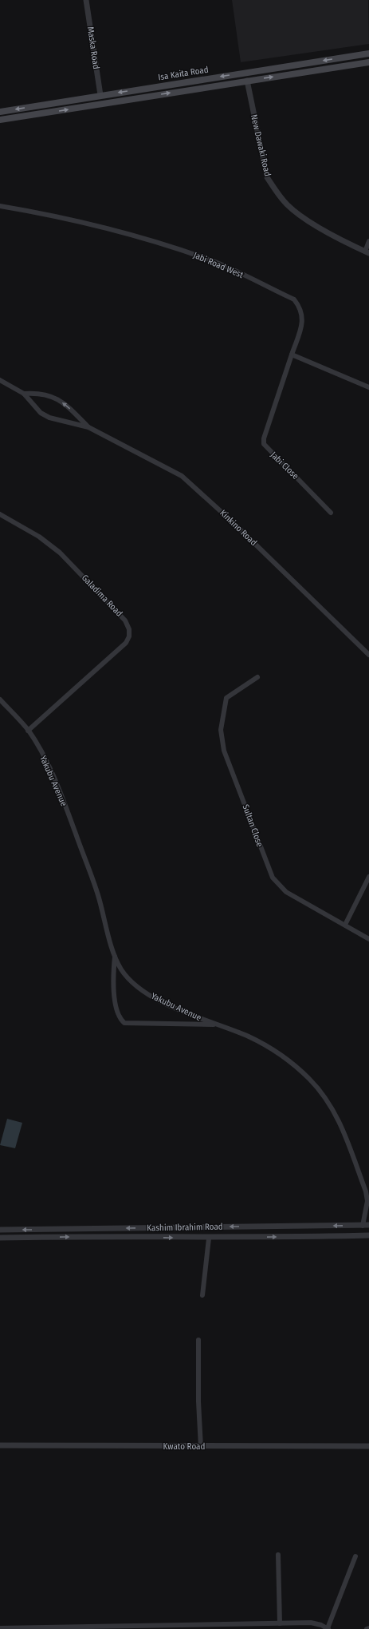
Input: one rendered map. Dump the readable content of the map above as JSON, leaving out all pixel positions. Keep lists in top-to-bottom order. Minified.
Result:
{"streets":{"main road":["Isa Kaita Road"],"street":["Maska Road","New Dawaki Road","Jabi Road West","Jabi Close","Kinkino Road","Galadima Road","Yakubu Avenue","Sultan Close","Kashim Ibrahim Road","Kwato Road"]},"crossings":[["Maska Road","Isa Kaita Road"],["Isa Kaita Road","New Dawaki Road"],["Jabi Road West","Jabi Close"],["Galadima Road","Yakubu Avenue"],["Yakubu Avenue","Kashim Ibrahim Road"]]}
